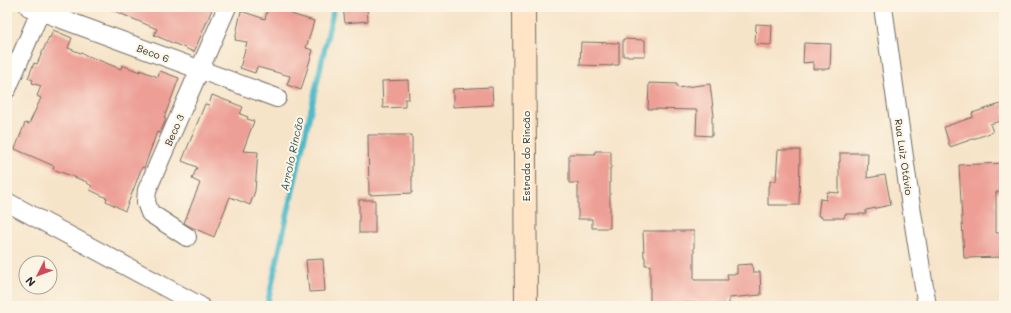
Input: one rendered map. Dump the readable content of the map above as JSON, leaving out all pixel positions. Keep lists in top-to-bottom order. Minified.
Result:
{"streets":{"street":["Beco 6","Beco 3","Estrada do Rincão","Rua Luiz Otávio"]},"crossings":[["Beco 6","Beco 3"]],"water":["Arroio Rincão"],"north":"bottom left"}
